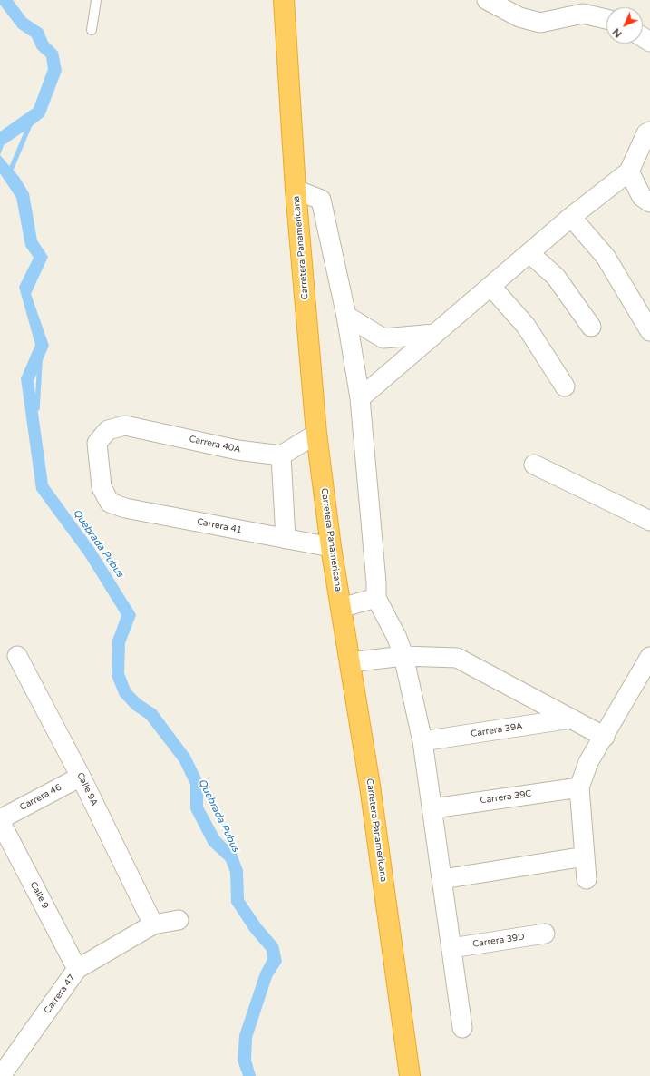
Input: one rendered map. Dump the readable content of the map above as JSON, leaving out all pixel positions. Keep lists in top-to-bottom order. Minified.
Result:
{"streets":{"highway":["Carretera Panamericana"],"street":["Carrera 40A","Carrera 41","Carrera 39A","Calle 9A","Carrera 46","Carrera 39C","Calle 9","Carrera 39D","Carrera 47"]},"crossings":[["Carretera Panamericana","Carrera 41"],["Carrera 40A","Carrera 41"],["Calle 9A","Carrera 46"],["Calle 9A","Carrera 47"],["Carrera 46","Calle 9"],["Calle 9","Carrera 47"]],"water":["Quebrada Pubus"],"north":"bottom left"}
